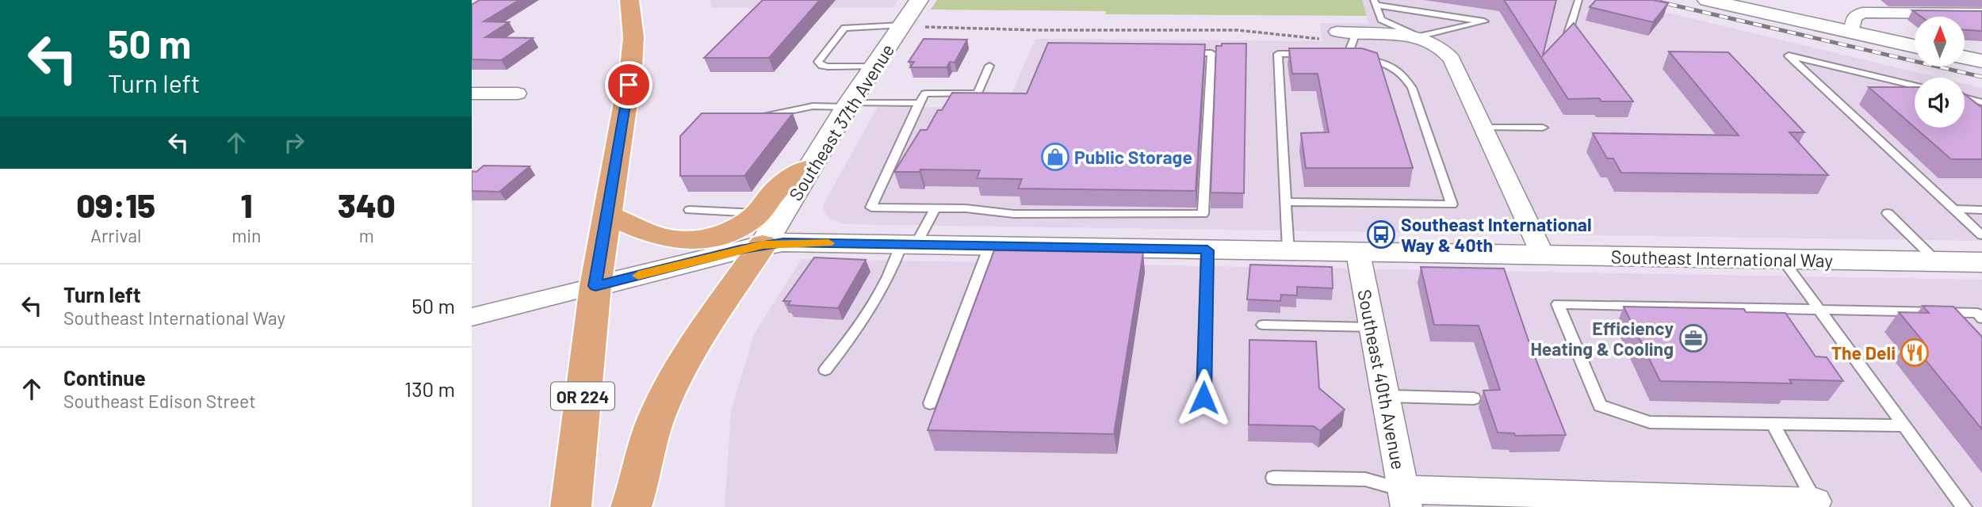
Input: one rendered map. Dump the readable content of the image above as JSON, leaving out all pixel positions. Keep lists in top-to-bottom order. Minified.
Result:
{"streets":{"highway":["OR 224"],"street":["Southeast 37th Avenue","Southeast International Way","Southeast 40th Avenue"]},"crossings":[["Southeast International Way","Southeast 40th Avenue"],["Southeast International Way","OR 224"]],"places":{"shop":["Public Storage"],"bus stop":["Southeast International Way & 40th"],"office":["Efficiency Heating & Cooling"],"restaurant":["The Deli"]},"north":"top","page":{"turn":["50 m","Turn left"],"eta":["09:15","Arrival","1","min","340","m"],"list":[{"name":"Turn left","note":"Southeast International Way","value":"50 m"},{"name":"Continue","note":"Southeast Edison Street","value":"130 m"}]}}
